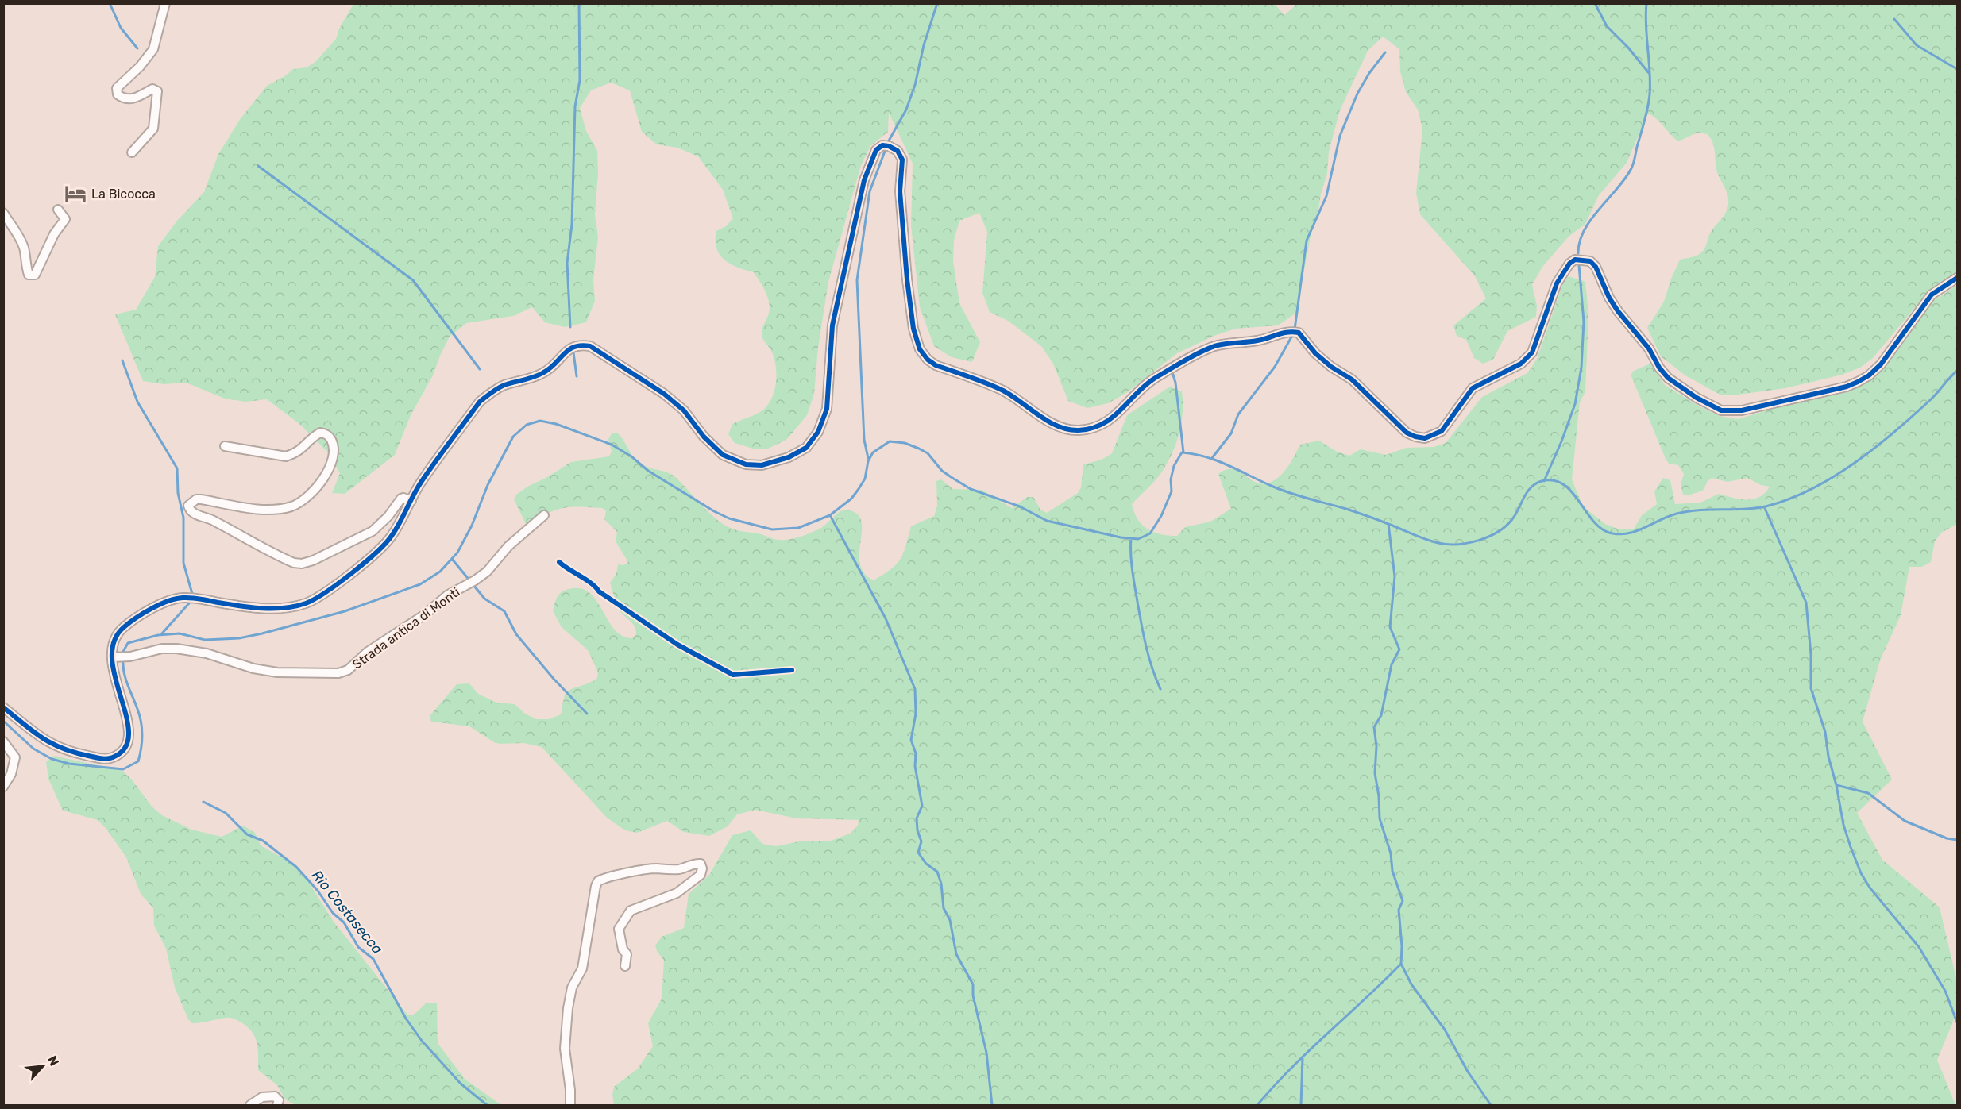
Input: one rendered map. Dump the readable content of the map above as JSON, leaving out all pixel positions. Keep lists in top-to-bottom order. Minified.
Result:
{"streets":{"street":["Strada antica di Monti"]},"water":["Rio Costasecca"],"places":{"hotel":["La Bicocca"]},"north":"top right"}
